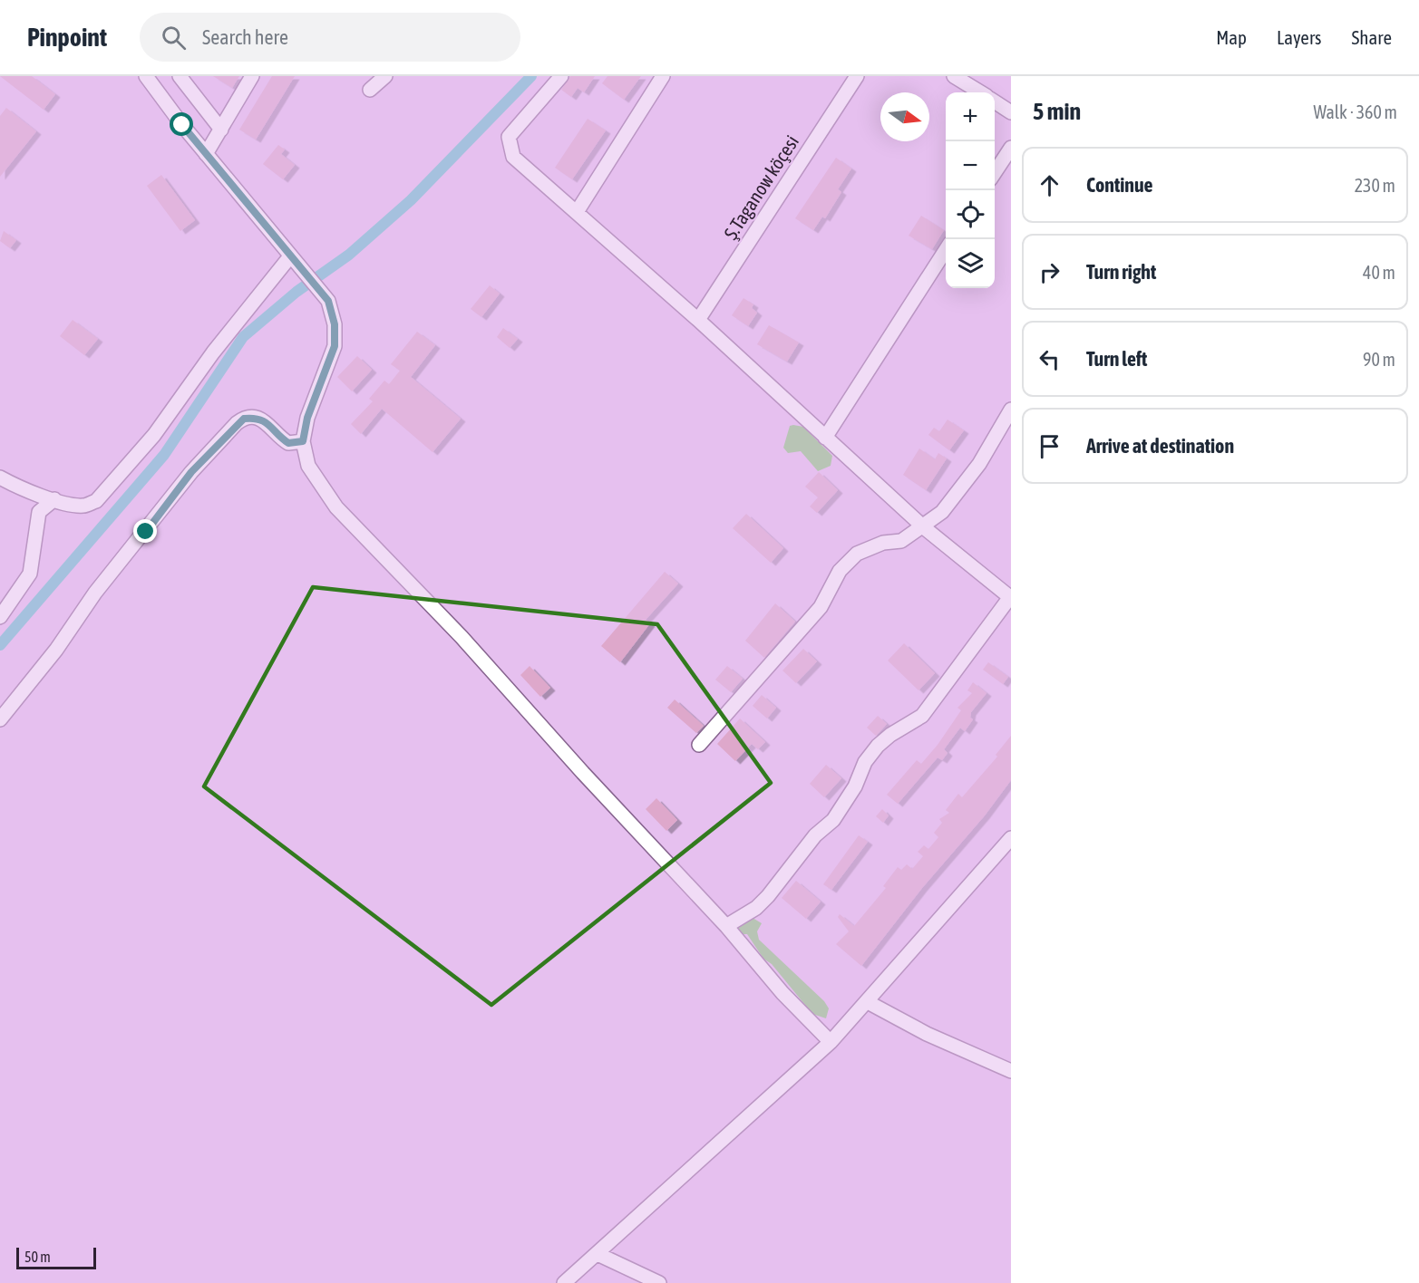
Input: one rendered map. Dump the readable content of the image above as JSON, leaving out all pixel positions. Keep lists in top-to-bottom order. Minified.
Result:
{"streets":{"street":["Ş.Taganow köçesi"]},"scale_bar":"50 m","north":"right","page":{"header":"Pinpoint","search":"Search here","nav":["Map","Layers","Share"],"heading":["5 min","Walk · 360 m"],"map_buttons":["+","−"],"list":[["Continue","230 m"],["Turn right","40 m"],["Turn left","90 m"],"Arrive at destination"],"scale":"50 m"}}
